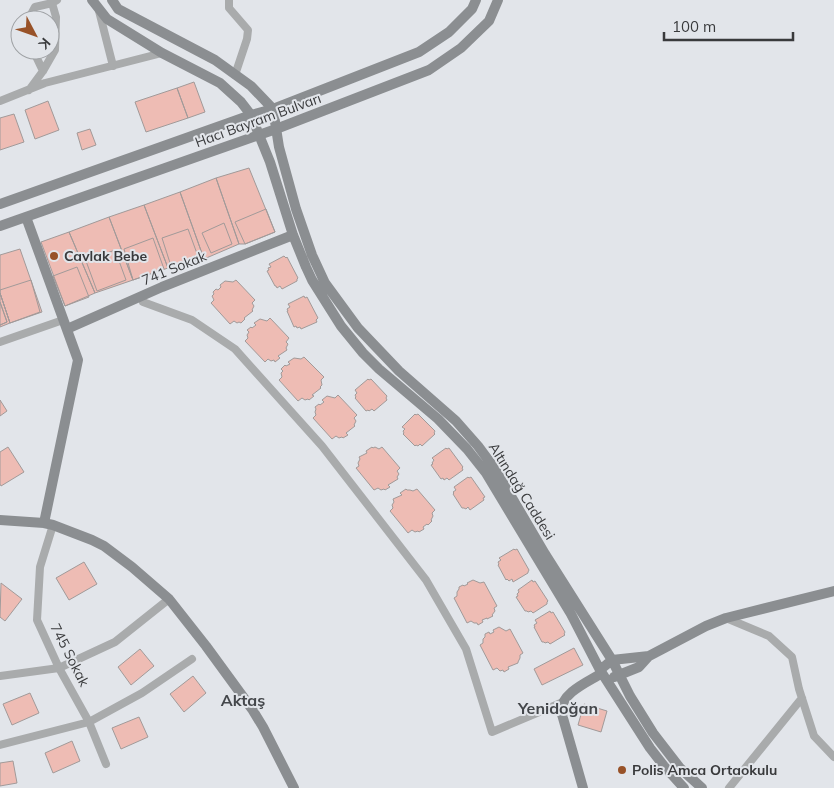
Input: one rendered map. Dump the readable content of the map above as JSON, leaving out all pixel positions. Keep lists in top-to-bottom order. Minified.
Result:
{"streets":{"main road":["Hacı Bayram Bulvarı","741 Sokak","Altındağ Caddesi","745 Sokak"]},"crossings":[["Hacı Bayram Bulvarı","Altındağ Caddesi"],["Hacı Bayram Bulvarı","745 Sokak"],["741 Sokak","Altındağ Caddesi"],["741 Sokak","745 Sokak"]],"districts":["Aktaş","Yenidoğan"],"places":["Cavlak Bebe","Polis Amca Ortaokulu"],"scale_bar":"100 m","north":"bottom right"}
